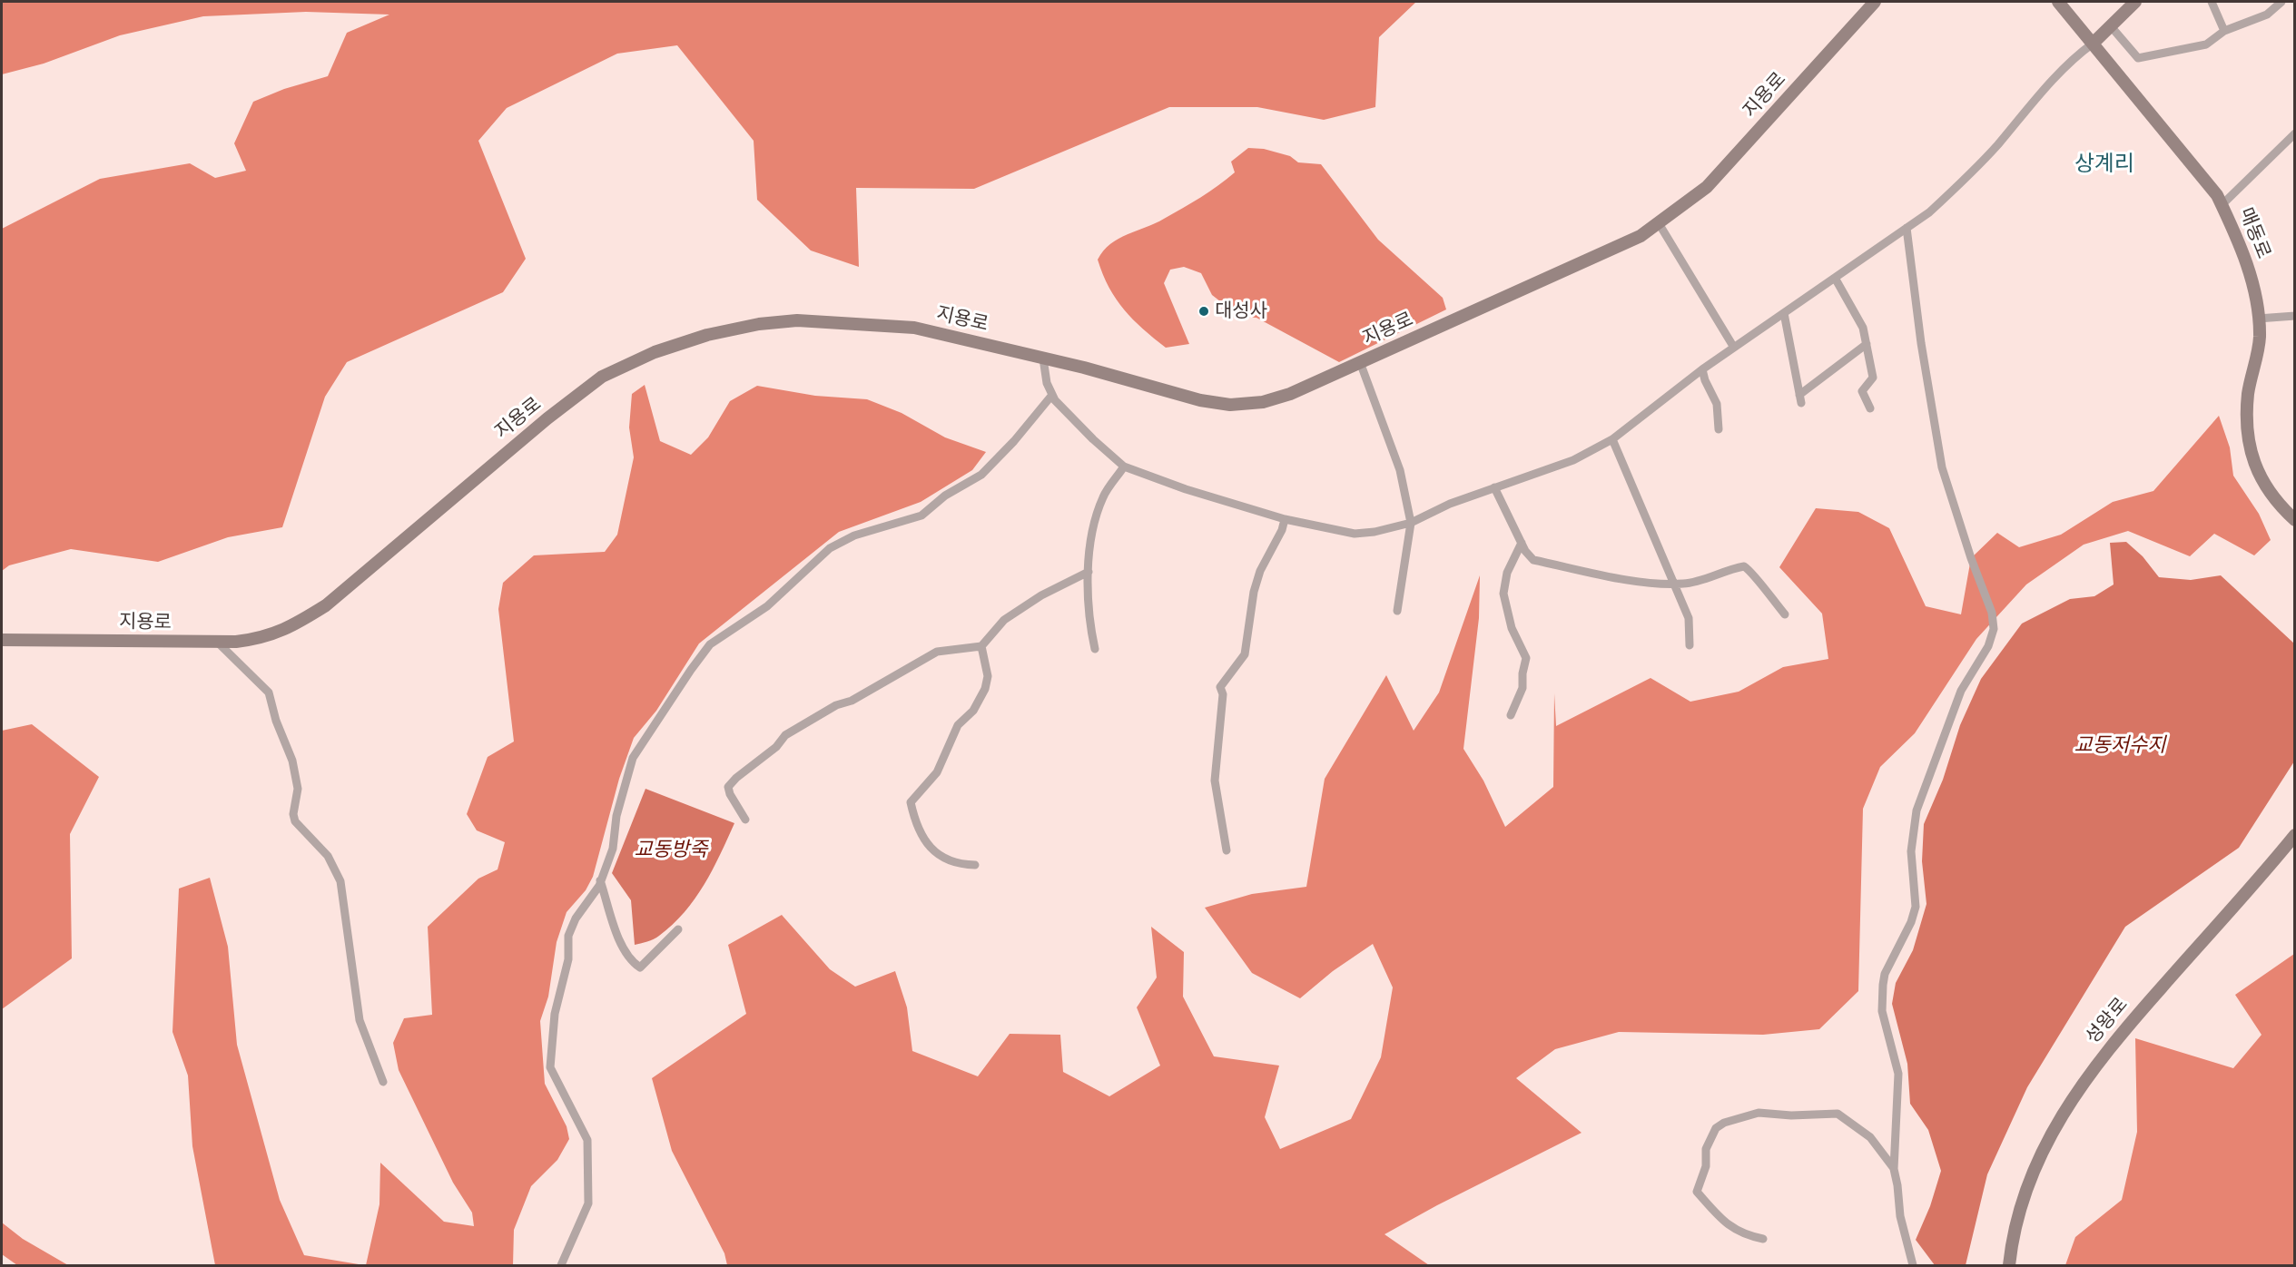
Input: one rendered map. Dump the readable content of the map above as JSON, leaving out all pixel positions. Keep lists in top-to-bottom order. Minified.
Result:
{"streets":{"street":["지용로","매동로","성왕로"]},"districts":["상계리"],"water":["교동저수지","교동방죽"],"places":["대성사"]}
